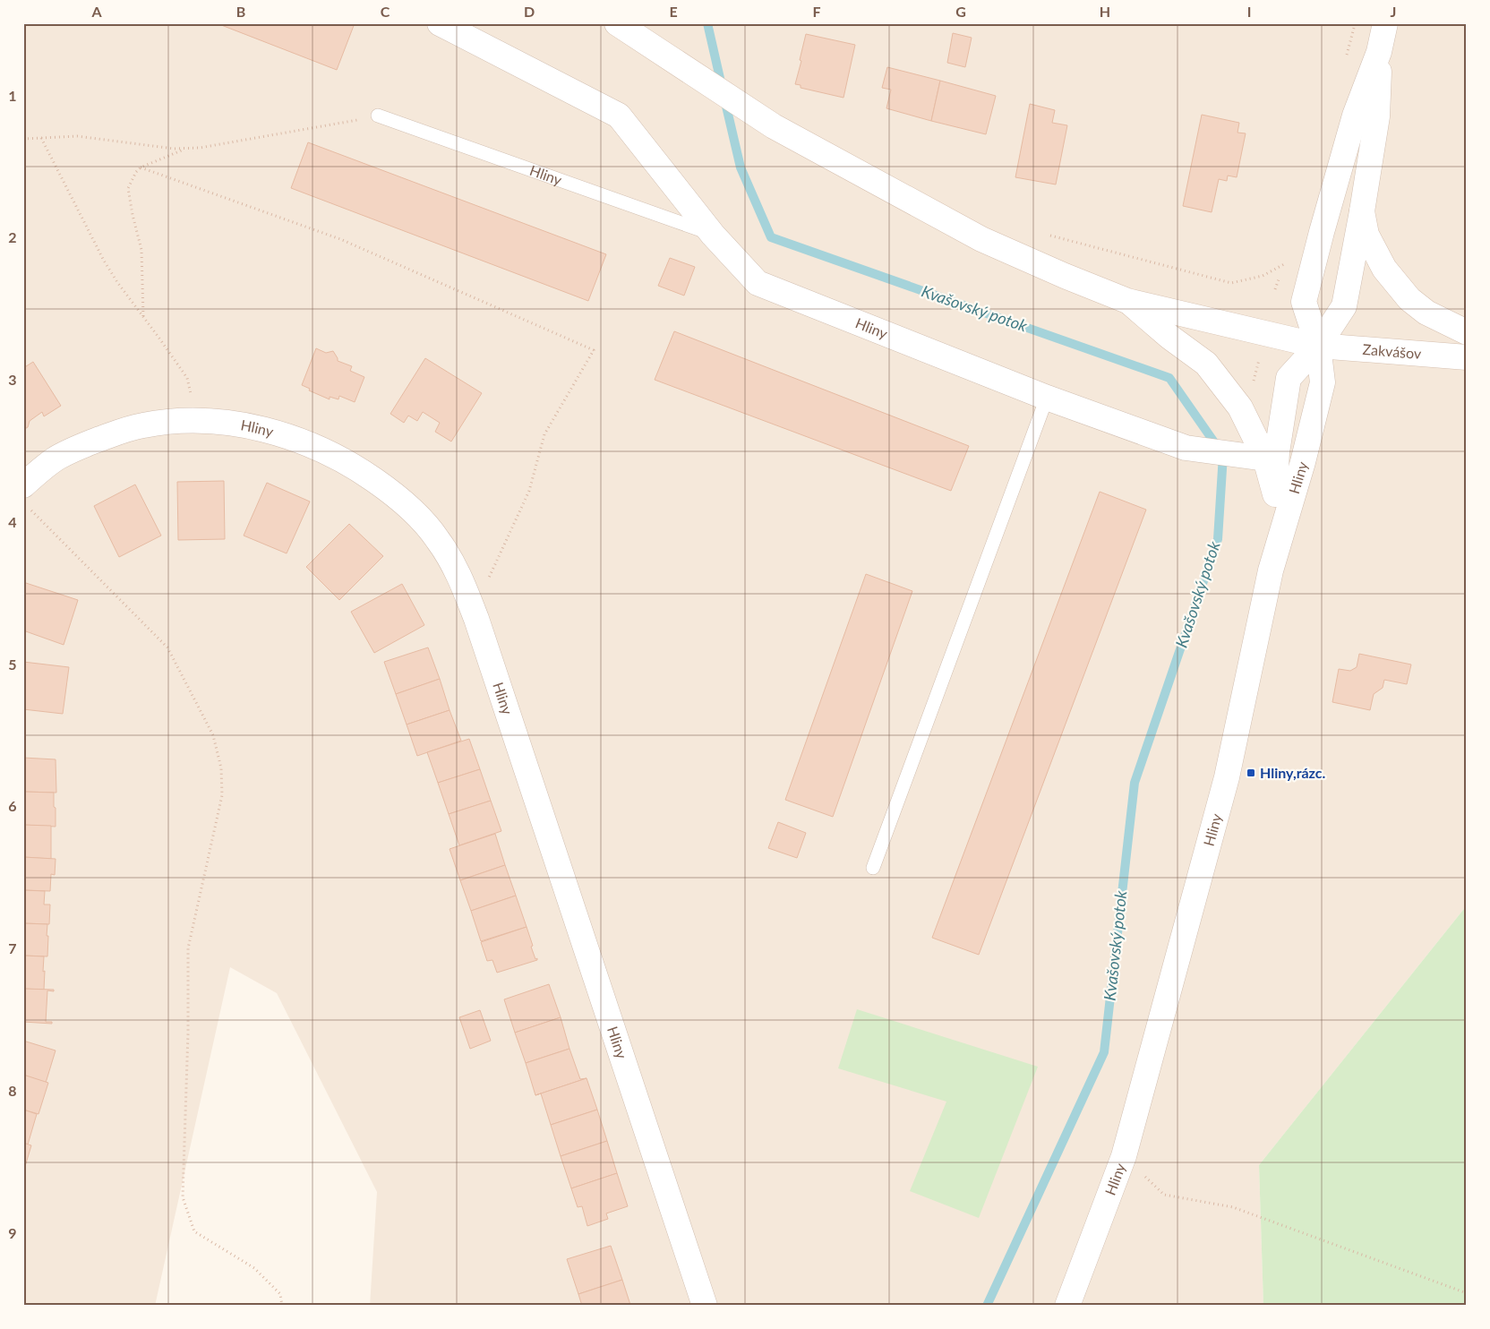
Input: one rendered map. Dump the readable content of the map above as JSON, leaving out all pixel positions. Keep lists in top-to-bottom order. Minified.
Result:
{"streets":{"street":["Hliny","Zakvášov"]},"crossings":[["Hliny","Zakvášov"]],"water":["Kvašovský potok"],"places":{"transit":["Hliny,rázc."]},"grid":{"columns":["A","B","C","D","E","F","G","H","I","J"],"rows":["1","2","3","4","5","6","7","8","9"]}}
